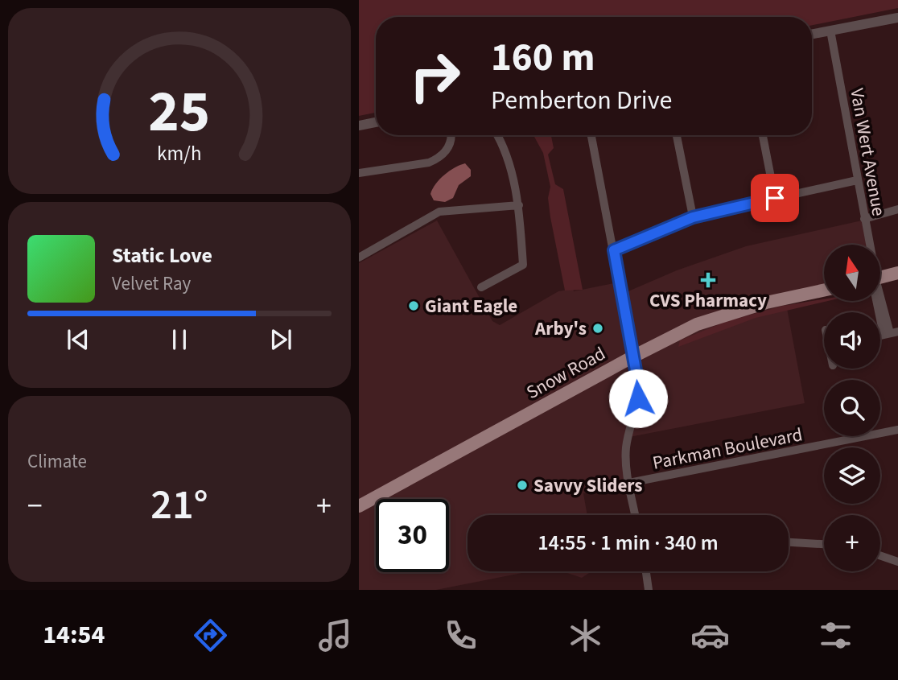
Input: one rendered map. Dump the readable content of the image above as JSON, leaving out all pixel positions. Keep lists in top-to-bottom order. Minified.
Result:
{"streets":{"main road":["Snow Road"],"street":["Van Wert Avenue","Parkman Boulevard"]},"places":{"health":["CVS Pharmacy"],"other":["Giant Eagle","Arby's","Savvy Sliders"]},"north":"top","page":{"turn":["160 m","Pemberton Drive"],"song":["Static Love","Velvet Ray"],"map_buttons":"+","tile":"Climate","heat":["−","21°","+"],"limit":"30","trip":"14:55 · 1 min · 340 m","tabs":"14:54","gauge":["25","km/h"]}}
